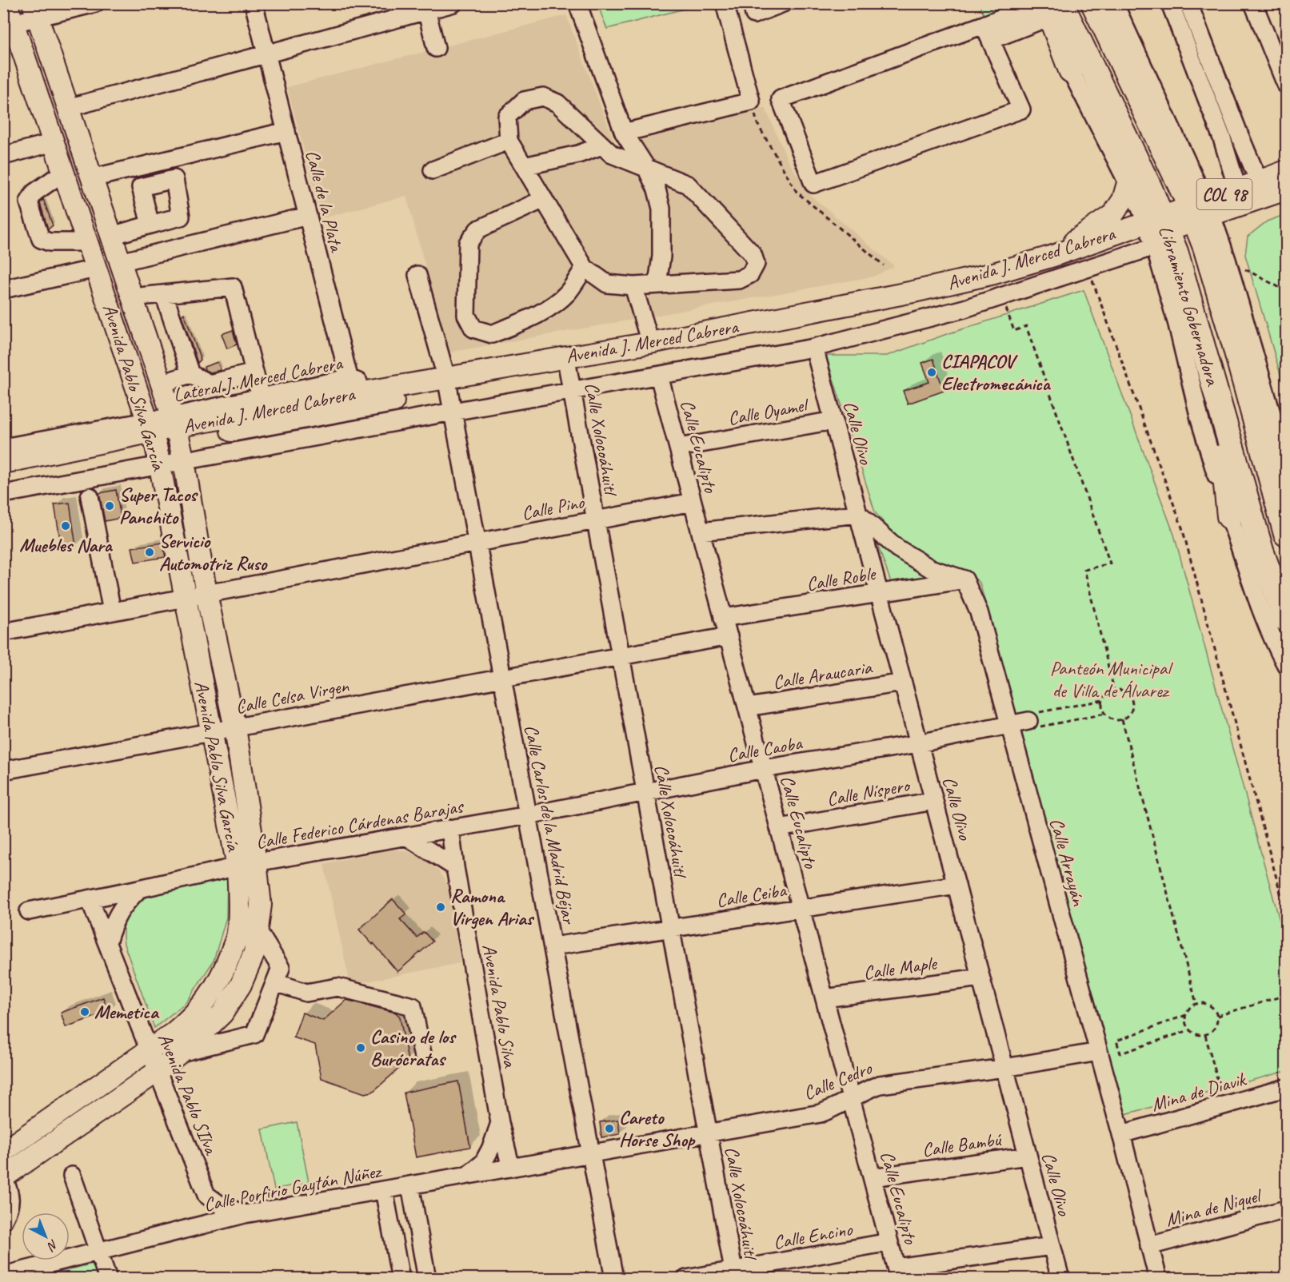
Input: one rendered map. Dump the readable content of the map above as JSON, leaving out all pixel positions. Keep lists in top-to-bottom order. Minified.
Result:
{"streets":{"highway":["Libramiento Gobernadora"],"main road":["COL 98","Avenida J. Merced Cabrera","Avenida Pablo Silva García"],"street":["Calle de la Plata","Lateral J. Merced Cabrera","Calle Oyamel","Calle Olivo","Calle Xolocoáhuitl","Calle Eucalipto","Calle Pino","Calle Roble","Calle Araucaria","Calle Celsa Virgen","Calle Caoba","Calle Níspero","Calle Federico Cárdenas Barajas","Calle Carlos de la Madrid Béjar","Calle Arrayán","Calle Ceiba","Calle Maple","Avenida Pablo Silva","Calle Cedro","Mina de Diavik","Avenida Pablo SIlva","Calle Bambú","Calle Porfirio Gaytán Núñez","Mina de Niquel","Calle Encino"]},"crossings":[["COL 98","Avenida J. Merced Cabrera"],["COL 98","Libramiento Gobernadora"],["Calle de la Plata","Avenida J. Merced Cabrera"],["Calle de la Plata","Lateral J. Merced Cabrera"],["Avenida J. Merced Cabrera","Libramiento Gobernadora"],["Avenida J. Merced Cabrera","Lateral J. Merced Cabrera"],["Avenida J. Merced Cabrera","Avenida Pablo Silva García"],["Avenida J. Merced Cabrera","Calle Xolocoáhuitl"],["Avenida J. Merced Cabrera","Calle Carlos de la Madrid Béjar"],["Lateral J. Merced Cabrera","Avenida Pablo Silva García"],["Avenida Pablo Silva García","Calle Pino"],["Avenida Pablo Silva García","Calle Celsa Virgen"],["Avenida Pablo Silva García","Calle Federico Cárdenas Barajas"],["Calle Oyamel","Calle Olivo"],["Calle Oyamel","Calle Eucalipto"],["Calle Olivo","Calle Roble"],["Calle Olivo","Calle Araucaria"],["Calle Olivo","Calle Caoba"],["Calle Olivo","Calle Níspero"],["Calle Olivo","Calle Ceiba"],["Calle Olivo","Calle Maple"],["Calle Olivo","Calle Cedro"],["Calle Olivo","Calle Bambú"],["Calle Xolocoáhuitl","Calle Pino"],["Calle Xolocoáhuitl","Calle Caoba"],["Calle Xolocoáhuitl","Calle Ceiba"],["Calle Xolocoáhuitl","Calle Cedro"],["Calle Xolocoáhuitl","Calle Encino"],["Calle Eucalipto","Calle Pino"],["Calle Eucalipto","Calle Roble"],["Calle Eucalipto","Calle Araucaria"],["Calle Eucalipto","Calle Caoba"],["Calle Eucalipto","Calle Níspero"],["Calle Eucalipto","Calle Ceiba"],["Calle Eucalipto","Calle Maple"],["Calle Eucalipto","Calle Cedro"],["Calle Eucalipto","Calle Bambú"],["Calle Eucalipto","Calle Encino"],["Calle Pino","Calle Carlos de la Madrid Béjar"],["Calle Roble","Calle Arrayán"],["Calle Celsa Virgen","Calle Carlos de la Madrid Béjar"],["Calle Caoba","Calle Federico Cárdenas Barajas"],["Calle Caoba","Calle Carlos de la Madrid Béjar"],["Calle Caoba","Calle Arrayán"],["Calle Federico Cárdenas Barajas","Calle Carlos de la Madrid Béjar"],["Calle Federico Cárdenas Barajas","Avenida Pablo Silva"],["Calle Federico Cárdenas Barajas","Avenida Pablo SIlva"],["Calle Carlos de la Madrid Béjar","Calle Ceiba"],["Calle Carlos de la Madrid Béjar","Calle Cedro"],["Calle Carlos de la Madrid Béjar","Calle Porfirio Gaytán Núñez"],["Calle Arrayán","Calle Cedro"],["Calle Arrayán","Mina de Diavik"],["Calle Arrayán","Mina de Niquel"],["Avenida Pablo Silva","Calle Porfirio Gaytán Núñez"],["Calle Cedro","Calle Porfirio Gaytán Núñez"]],"parks":["Panteón Municipal de Villa de Álvarez"],"places":["CIAPACOV Electromecánica","Super Tacos Panchito","Muebles Nara","Servicio Automotriz Ruso","Ramona Virgen Arias","Memetica","Casino de los Burócratas","Careto Horse Shop"],"north":"bottom right"}
